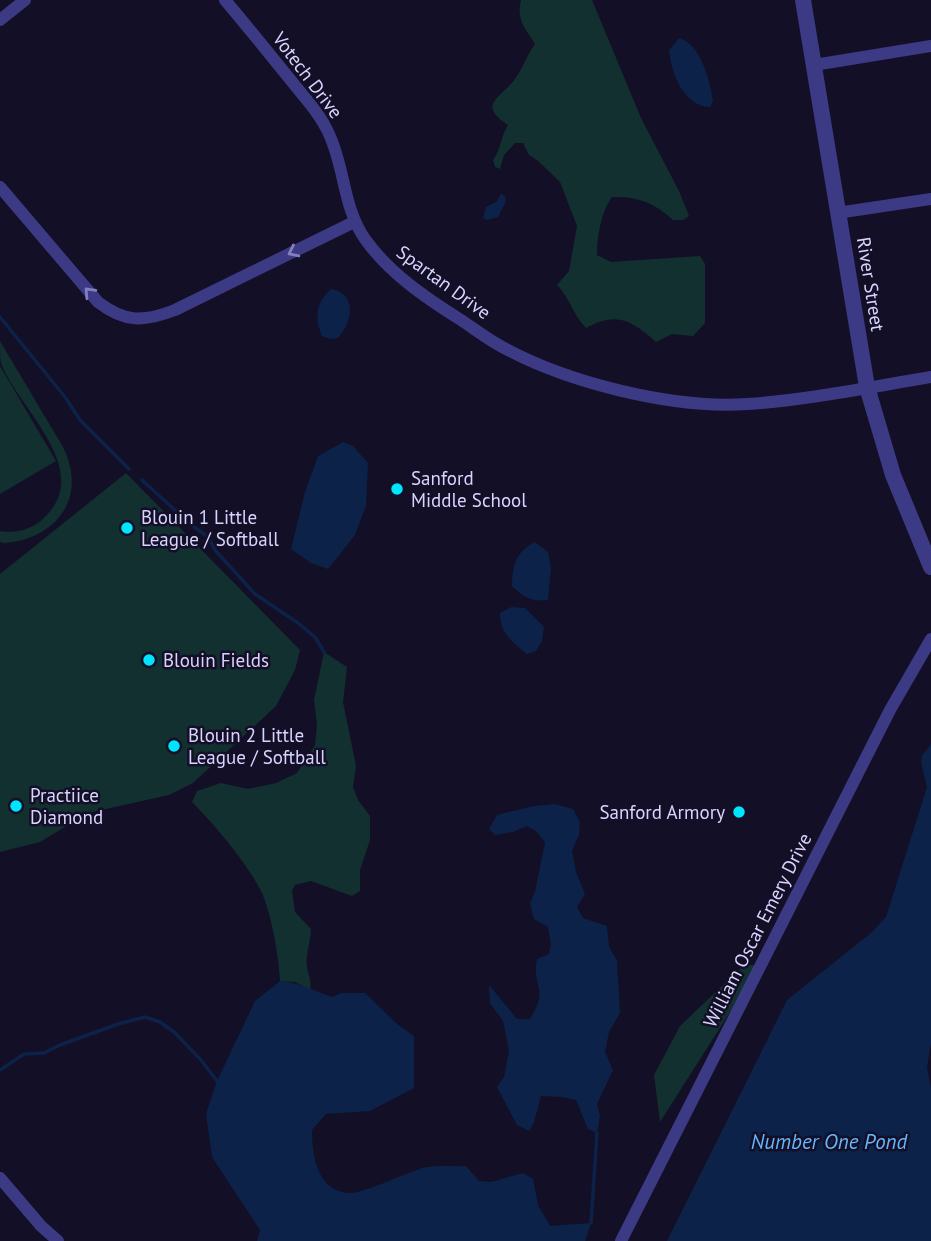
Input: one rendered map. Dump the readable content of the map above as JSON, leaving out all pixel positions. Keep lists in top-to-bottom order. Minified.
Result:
{"streets":{"street":["Votech Drive","Spartan Drive","River Street","William Oscar Emery Drive"]},"crossings":[["Votech Drive","Spartan Drive"],["Spartan Drive","River Street"]],"water":["Number One Pond"],"places":["Sanford Middle School","Blouin 1 Little League / Softball","Blouin Fields","Blouin 2 Little League / Softball","Practiice Diamond","Sanford Armory"]}
